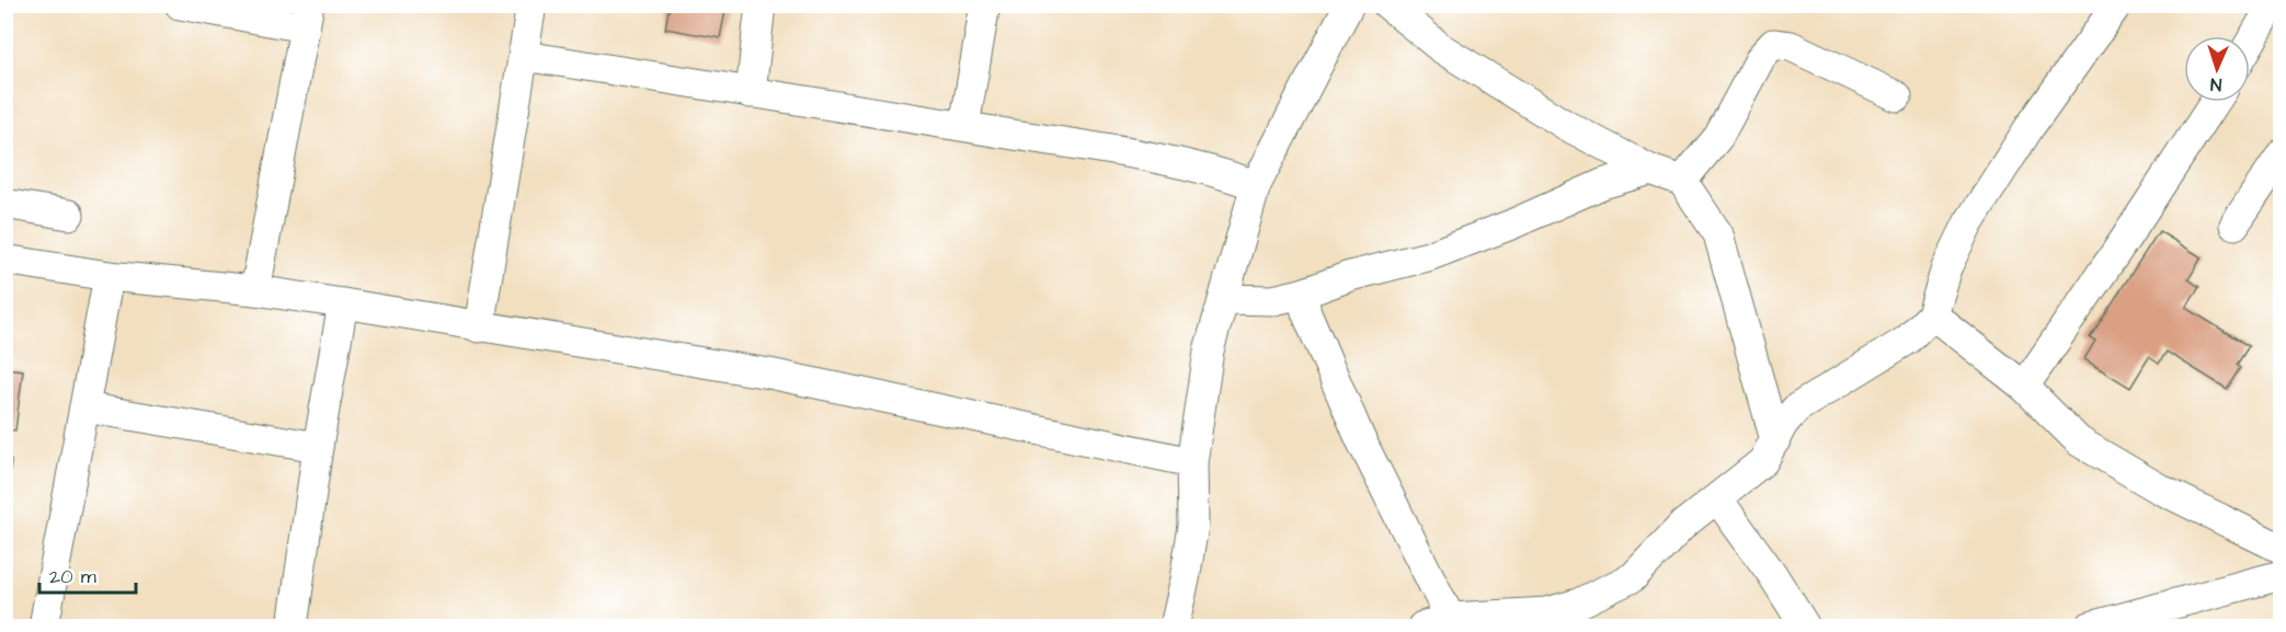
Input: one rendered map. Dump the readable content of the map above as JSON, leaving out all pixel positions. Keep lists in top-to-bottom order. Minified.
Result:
{"scale_bar":"20 m","north":"bottom"}
